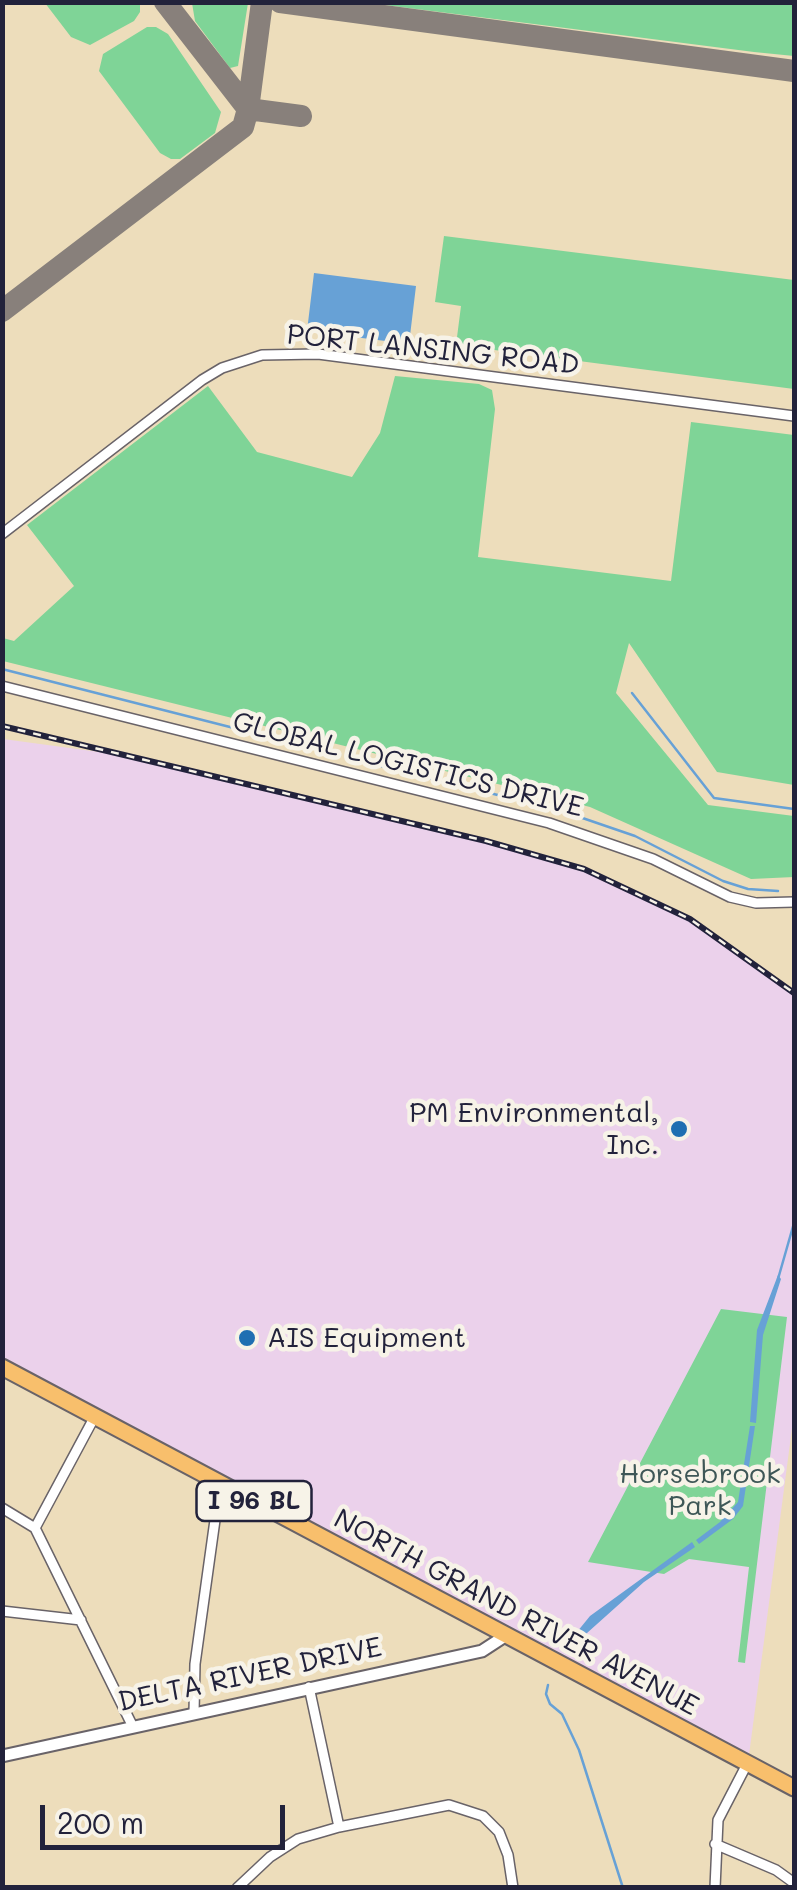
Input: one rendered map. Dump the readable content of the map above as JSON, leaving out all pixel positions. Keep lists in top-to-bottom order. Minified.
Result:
{"streets":{"main road":["I 96 BL","NORTH GRAND RIVER AVENUE"],"street":["PORT LANSING ROAD","GLOBAL LOGISTICS DRIVE","DELTA RIVER DRIVE"]},"crossings":[["NORTH GRAND RIVER AVENUE","DELTA RIVER DRIVE"]],"parks":["Horsebrook Park"],"places":["PM Environmental, Inc.","AIS Equipment"],"scale_bar":"200 m"}
